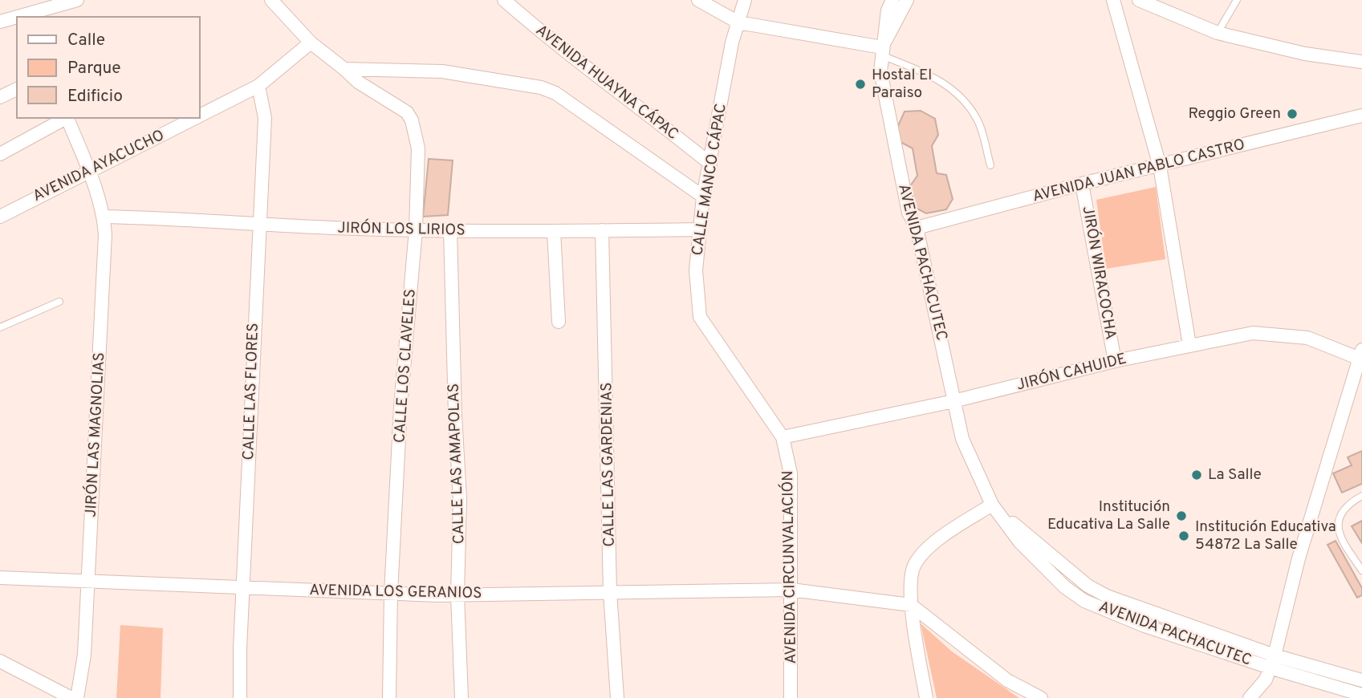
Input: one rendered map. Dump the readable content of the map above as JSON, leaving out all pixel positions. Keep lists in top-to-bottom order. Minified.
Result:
{"streets":{"street":["AVENIDA HUAYNA CÁPAC","AVENIDA AYACUCHO","AVENIDA JUAN PABLO CASTRO","CALLE MANCO CÁPAC","JIRÓN LOS LIRIOS","AVENIDA PACHACUTEC","JIRÓN WIRACOCHA","CALLE LOS CLAVELES","JIRÓN CAHUIDE","CALLE LAS FLORES","JIRÓN LAS MAGNOLIAS","CALLE LAS AMAPOLAS","CALLE LAS GARDENIAS","AVENIDA CIRCUNVALACIÓN","AVENIDA LOS GERANIOS"]},"crossings":[["AVENIDA HUAYNA CÁPAC","CALLE MANCO CÁPAC"],["AVENIDA AYACUCHO","CALLE LAS FLORES"],["AVENIDA AYACUCHO","JIRÓN LAS MAGNOLIAS"],["AVENIDA JUAN PABLO CASTRO","AVENIDA PACHACUTEC"],["AVENIDA JUAN PABLO CASTRO","JIRÓN WIRACOCHA"],["CALLE MANCO CÁPAC","JIRÓN LOS LIRIOS"],["CALLE MANCO CÁPAC","JIRÓN CAHUIDE"],["CALLE MANCO CÁPAC","AVENIDA CIRCUNVALACIÓN"],["JIRÓN LOS LIRIOS","CALLE LOS CLAVELES"],["JIRÓN LOS LIRIOS","CALLE LAS FLORES"],["JIRÓN LOS LIRIOS","JIRÓN LAS MAGNOLIAS"],["JIRÓN LOS LIRIOS","CALLE LAS AMAPOLAS"],["JIRÓN LOS LIRIOS","CALLE LAS GARDENIAS"],["AVENIDA PACHACUTEC","JIRÓN CAHUIDE"],["JIRÓN WIRACOCHA","JIRÓN CAHUIDE"],["CALLE LOS CLAVELES","AVENIDA LOS GERANIOS"],["JIRÓN CAHUIDE","AVENIDA CIRCUNVALACIÓN"],["CALLE LAS FLORES","AVENIDA LOS GERANIOS"],["JIRÓN LAS MAGNOLIAS","AVENIDA LOS GERANIOS"],["CALLE LAS AMAPOLAS","AVENIDA LOS GERANIOS"],["CALLE LAS GARDENIAS","AVENIDA LOS GERANIOS"],["AVENIDA CIRCUNVALACIÓN","AVENIDA LOS GERANIOS"]],"places":["Hostal El Paraiso","Reggio Green","La Salle","Institución Educativa La Salle","Institución Educativa 54872 La Salle"],"legend":["Calle","Parque","Edificio"]}
